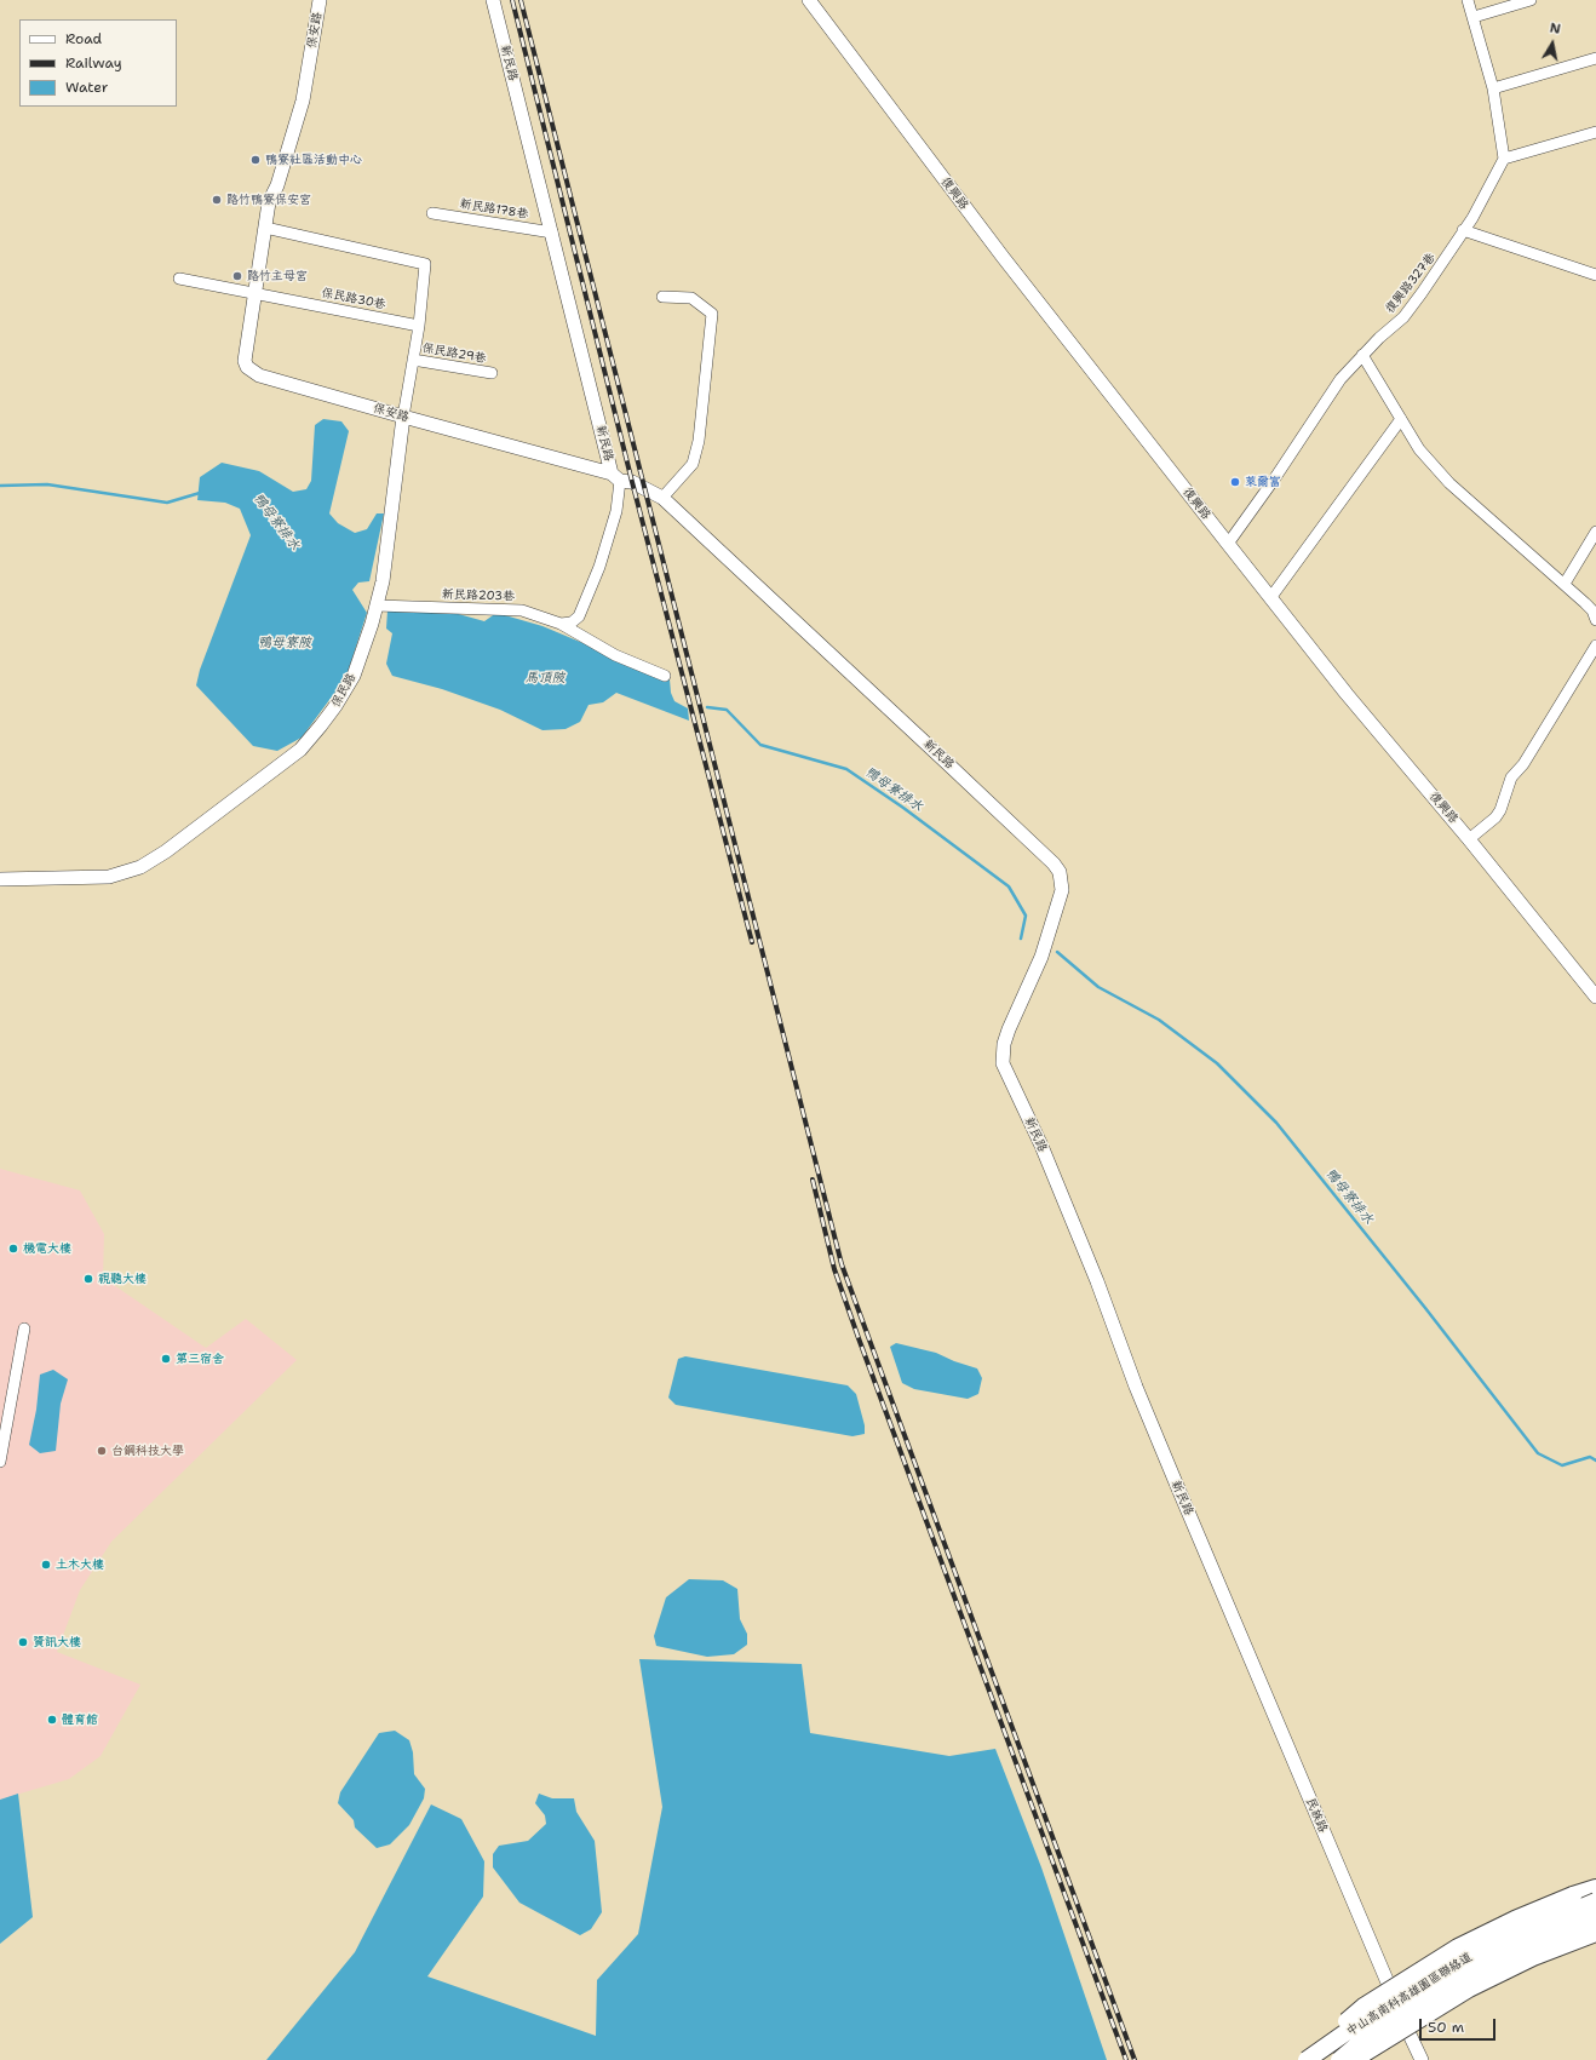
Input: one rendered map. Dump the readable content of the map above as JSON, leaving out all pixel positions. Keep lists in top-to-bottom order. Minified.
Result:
{"streets":{"highway":["中山高南科高雄園區聯絡道"],"street":["保安路","新民路","復興路","新民路178巷","復興路327巷","保民路30巷","保民路29巷","新民路203巷","保民路","民族路"]},"crossings":[["保安路","新民路"],["保安路","保民路30巷"],["保安路","保民路"],["新民路","新民路178巷"],["新民路","民族路"],["復興路","復興路327巷"],["保民路30巷","保民路"],["保民路29巷","保民路"],["新民路203巷","保民路"]],"water":["鴨母寮排水","鴨母寮陂","馬頂陂"],"places":["鴨寮社區活動中心","路竹鴨寮保安宮","路竹主母宮","萊爾富","機電大樓","視聽大樓","第三宿舍","台鋼科技大學","土木大樓","資訊大樓","體育館"],"legend":["Road","Railway","Water"],"scale_bar":"50 m","north":"top"}
